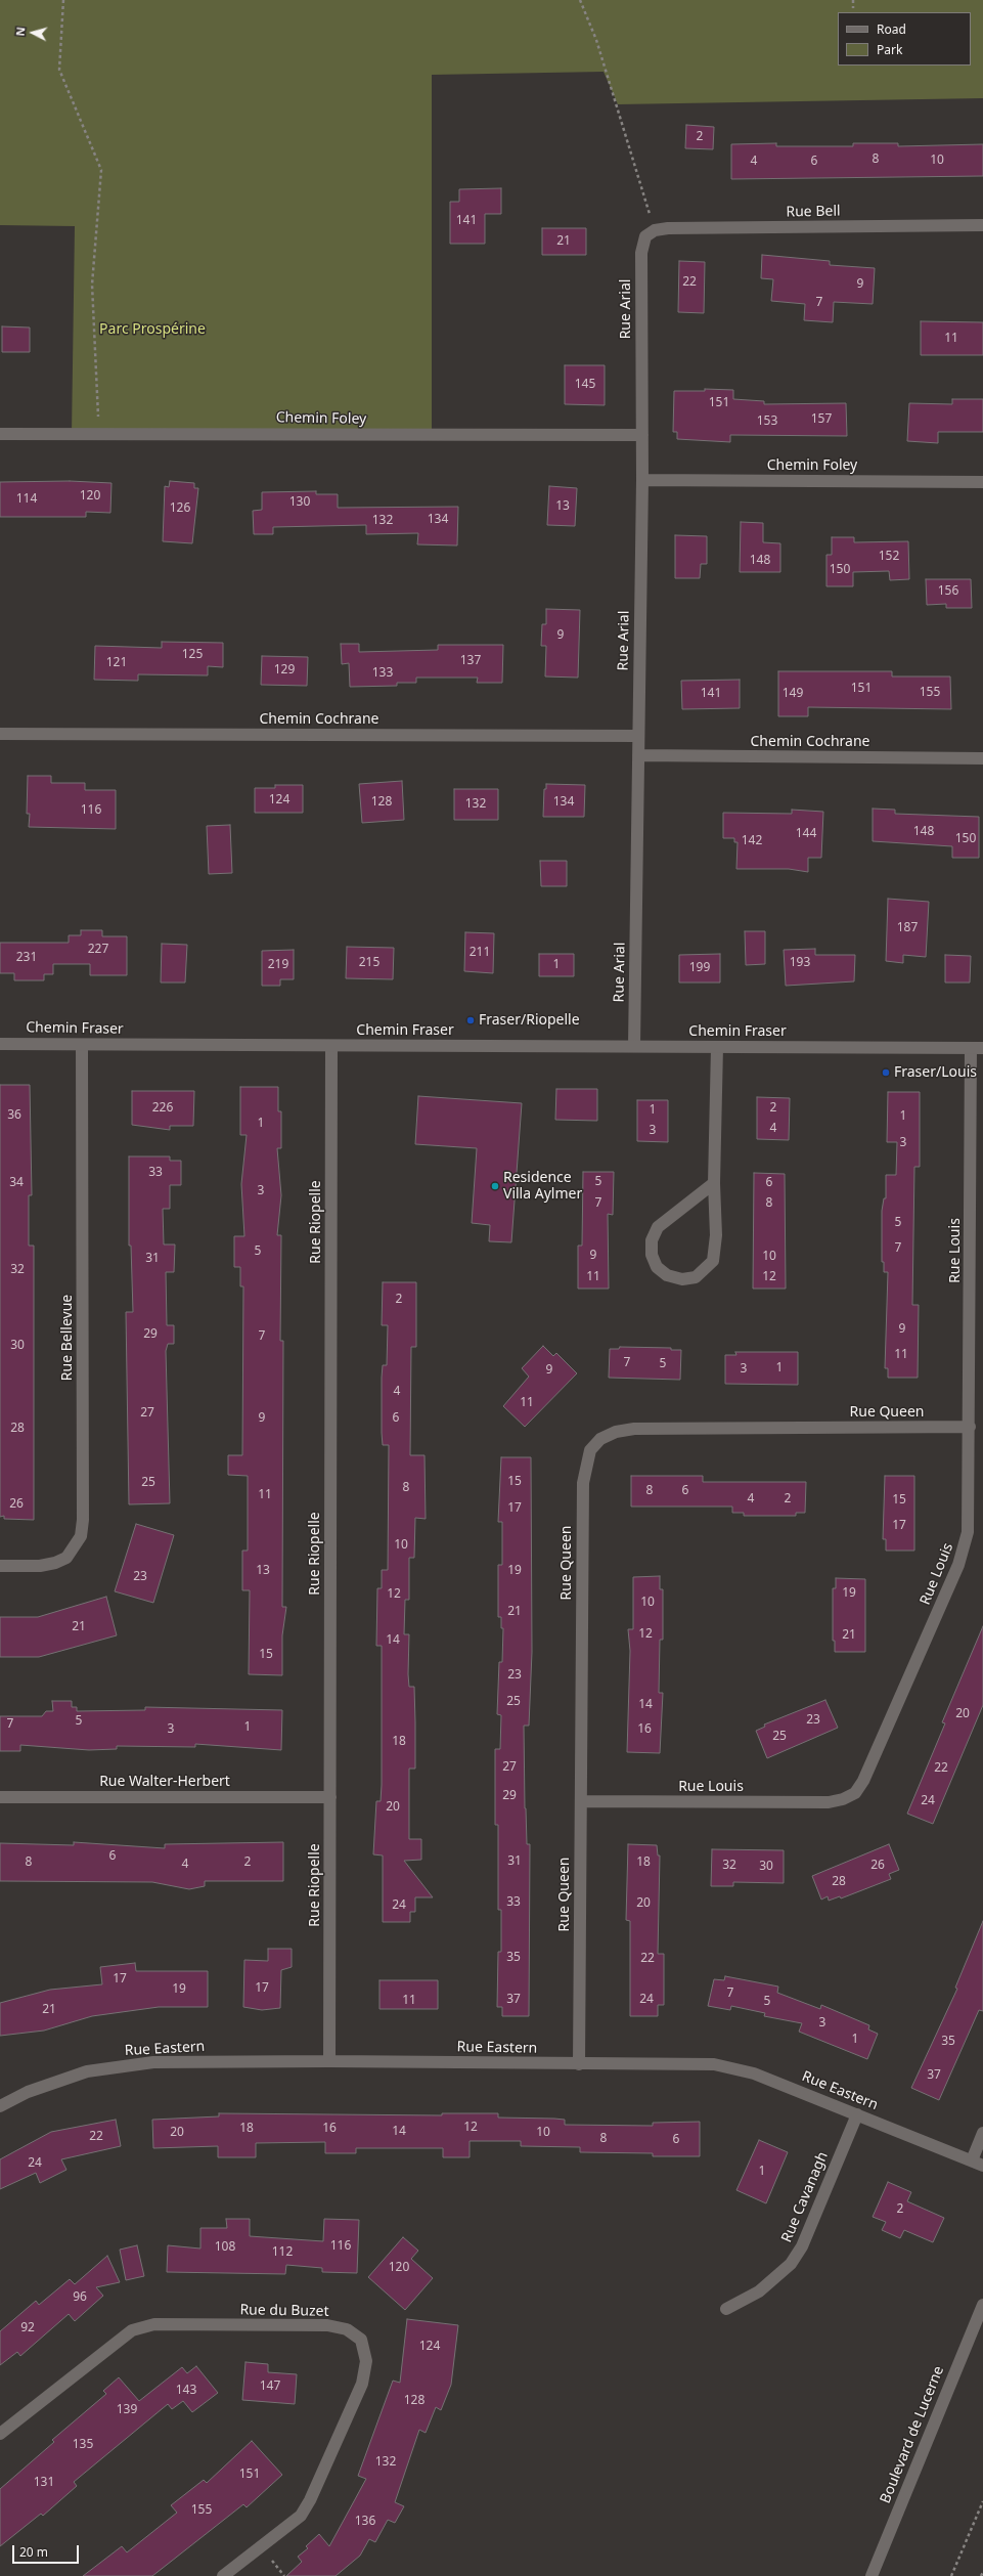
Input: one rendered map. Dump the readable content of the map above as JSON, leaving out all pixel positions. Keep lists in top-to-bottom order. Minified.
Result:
{"streets":{"street":["Rue Bell","Rue Arial","Chemin Foley","Chemin Cochrane","Chemin Fraser","Rue Riopelle","Rue Louis","Rue Bellevue","Rue Queen","Rue Walter-Herbert","Rue Eastern","Rue Cavanagh","Rue du Buzet","Boulevard de Lucerne"]},"crossings":[["Rue Bell","Rue Arial"],["Rue Arial","Chemin Foley"],["Rue Arial","Chemin Cochrane"],["Rue Arial","Chemin Fraser"],["Chemin Fraser","Rue Riopelle"],["Chemin Fraser","Rue Louis"],["Chemin Fraser","Rue Bellevue"],["Rue Riopelle","Rue Walter-Herbert"],["Rue Riopelle","Rue Eastern"],["Rue Louis","Rue Queen"],["Rue Queen","Rue Eastern"],["Rue Eastern","Rue Cavanagh"]],"parks":["Parc Prospérine"],"places":["Fraser/Riopelle","Fraser/Louis","Residence Villa Aylmer"],"house_numbers":["2","8","10","4","6","141","21","22","9","7","11","145","151","157","153","120","114","130","13","126","134","132","152","148","150","156","9","125","137","121","129","133","151","155","141","149","124","128","134","132","116","148","144","150","142","187","227","211","231","215","193","219","1","199","226","2","1","36","1","1","4","3","3","33","5","34","6","3","7","8","5","7","5","9","10","31","32","11","12","2","9","29","7","30","11","7","5","1","3","9","4","11","27","9","6","28","15","25","8","8","6","11","4","2","15","26","17","17","10","13","19","23","19","12","10","21","21","12","21","14","15","23","25","14","20","23","5","7","1","3","16","25","18","27","22","29","24","20","6","31","8","2","18","4","32","26","30","28","33","20","24","35","22","17","17","19","7","37","24","11","5","21","3","1","35","37","12","18","16","14","20","10","22","8","6","24","1","2","116","108","112","120","96","92","124","147","143","128","139","135","132","151","131","155","136"],"legend":["Road","Park"],"scale_bar":"20 m","north":"left"}
